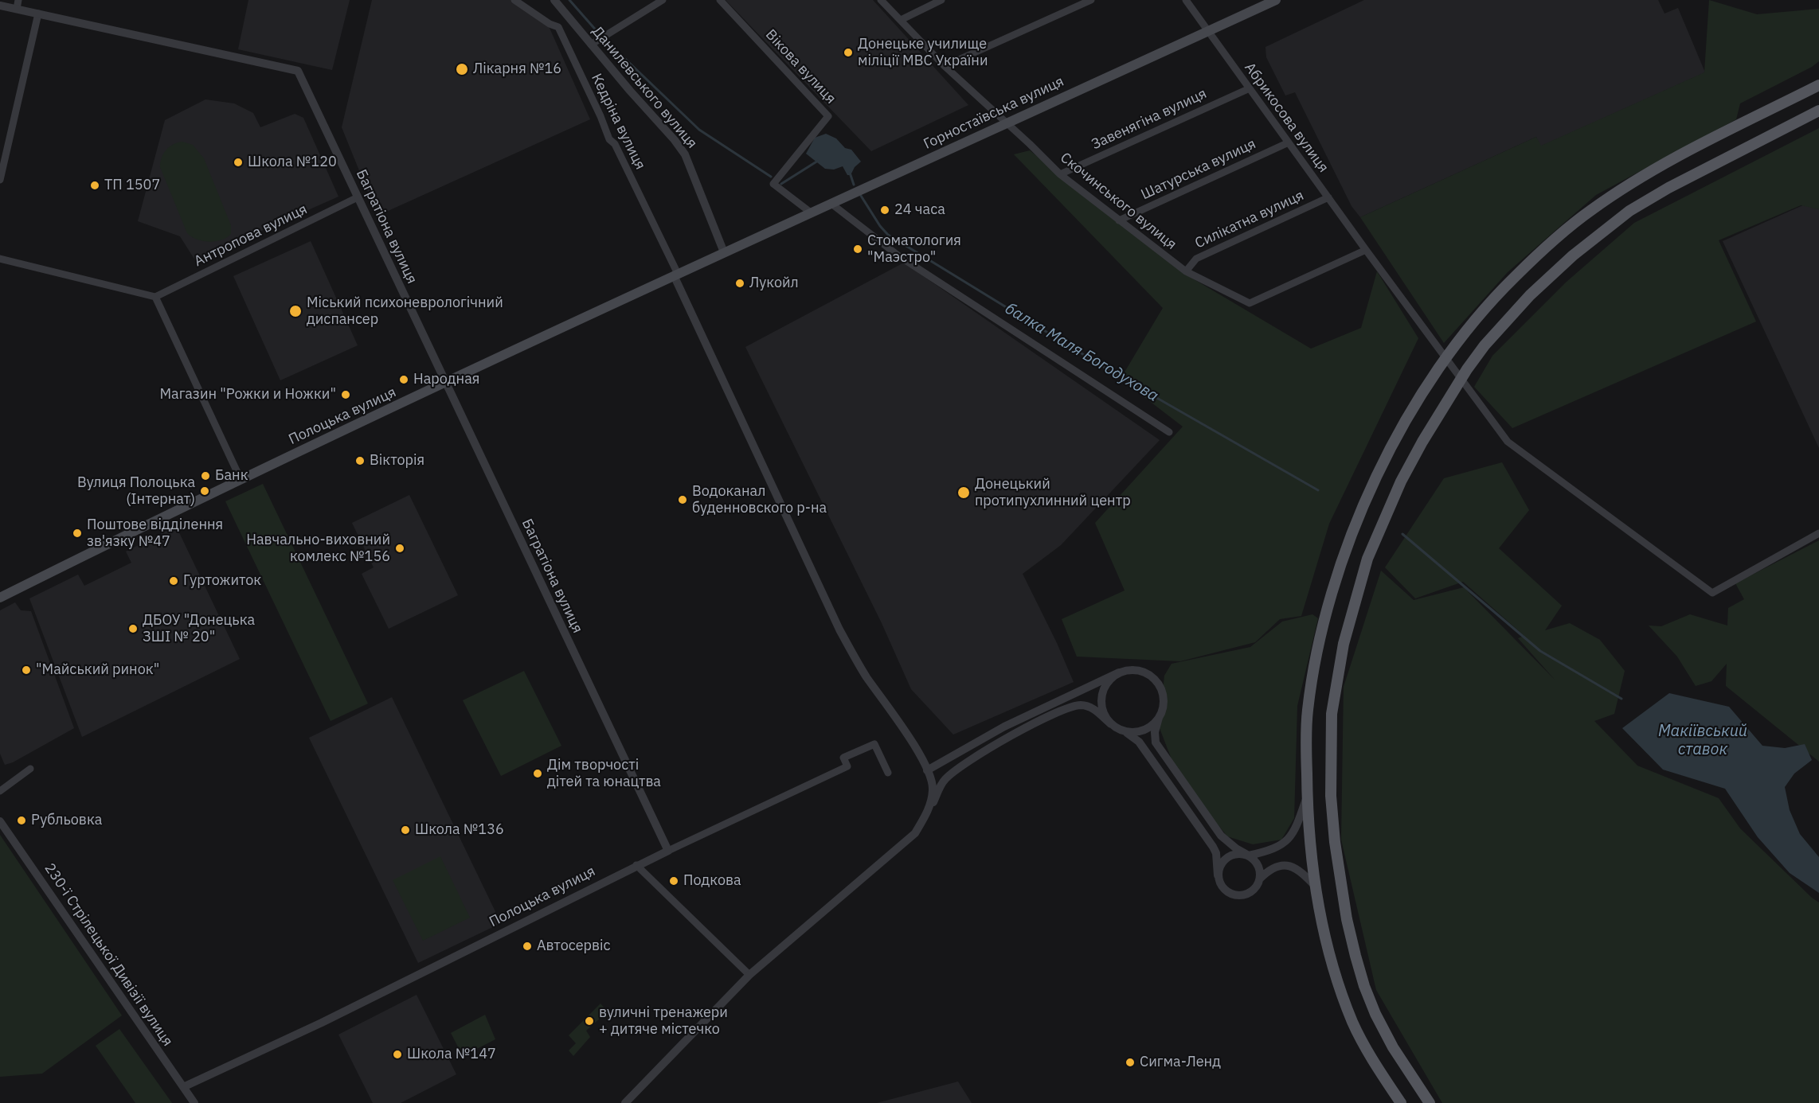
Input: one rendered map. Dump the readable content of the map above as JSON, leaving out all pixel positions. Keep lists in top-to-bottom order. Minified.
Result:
{"streets":{"main road":["Горностаївська вулиця","Полоцька вулиця"],"street":["Вікова вулиця","Данилевського вулиця","Абрикосова вулиця","Завенягіна вулиця","Кедріна вулиця","Шатурська вулиця","Скочинського вулиця","Силікатна вулиця","Багратіона вулиця","Антропова вулиця","230-ї Стрілецької Дивізії вулиця"]},"crossings":[["Вікова вулиця","Горностаївська вулиця"],["Данилевського вулиця","Горностаївська вулиця"],["Данилевського вулиця","Полоцька вулиця"],["Горностаївська вулиця","Абрикосова вулиця"],["Горностаївська вулиця","Скочинського вулиця"],["Горностаївська вулиця","Полоцька вулиця"],["Абрикосова вулиця","Завенягіна вулиця"],["Абрикосова вулиця","Шатурська вулиця"],["Абрикосова вулиця","Скочинського вулиця"],["Абрикосова вулиця","Силікатна вулиця"],["Завенягіна вулиця","Скочинського вулиця"],["Кедріна вулиця","Полоцька вулиця"],["Шатурська вулиця","Скочинського вулиця"],["Скочинського вулиця","Силікатна вулиця"],["Багратіона вулиця","Антропова вулиця"],["Багратіона вулиця","Полоцька вулиця"],["Полоцька вулиця","230-ї Стрілецької Дивізії вулиця"]],"water":["балка Маля Богодухова","Макіївський ставок"],"places":["Донецьке училище міліції МВС України","Лікарня №16","Школа №120","ТП 1507","24 часа","Стоматология \"Маэстро\"","Лукойл","Міський психоневрологічний диспансер","Народная","Магазин \"Рожки и Ножки\"","Вікторія","Банк","Вулиця Полоцька (Інтернат)","Донецький протипухлинний центр","Водоканал буденновского р-на","Поштове відділення зв'язку №47","Навчально-виховний комлекс №156","Гуртожиток","ДБОУ \"Донецька ЗШІ № 20\"","\"Майський ринок\"","Дім творчості дітей та юнацтва","Рубльовка","Школа №136","Подкова","Автосервіс","вуличні тренажери + дитяче містечко","Школа №147","Сигма-Ленд"]}
